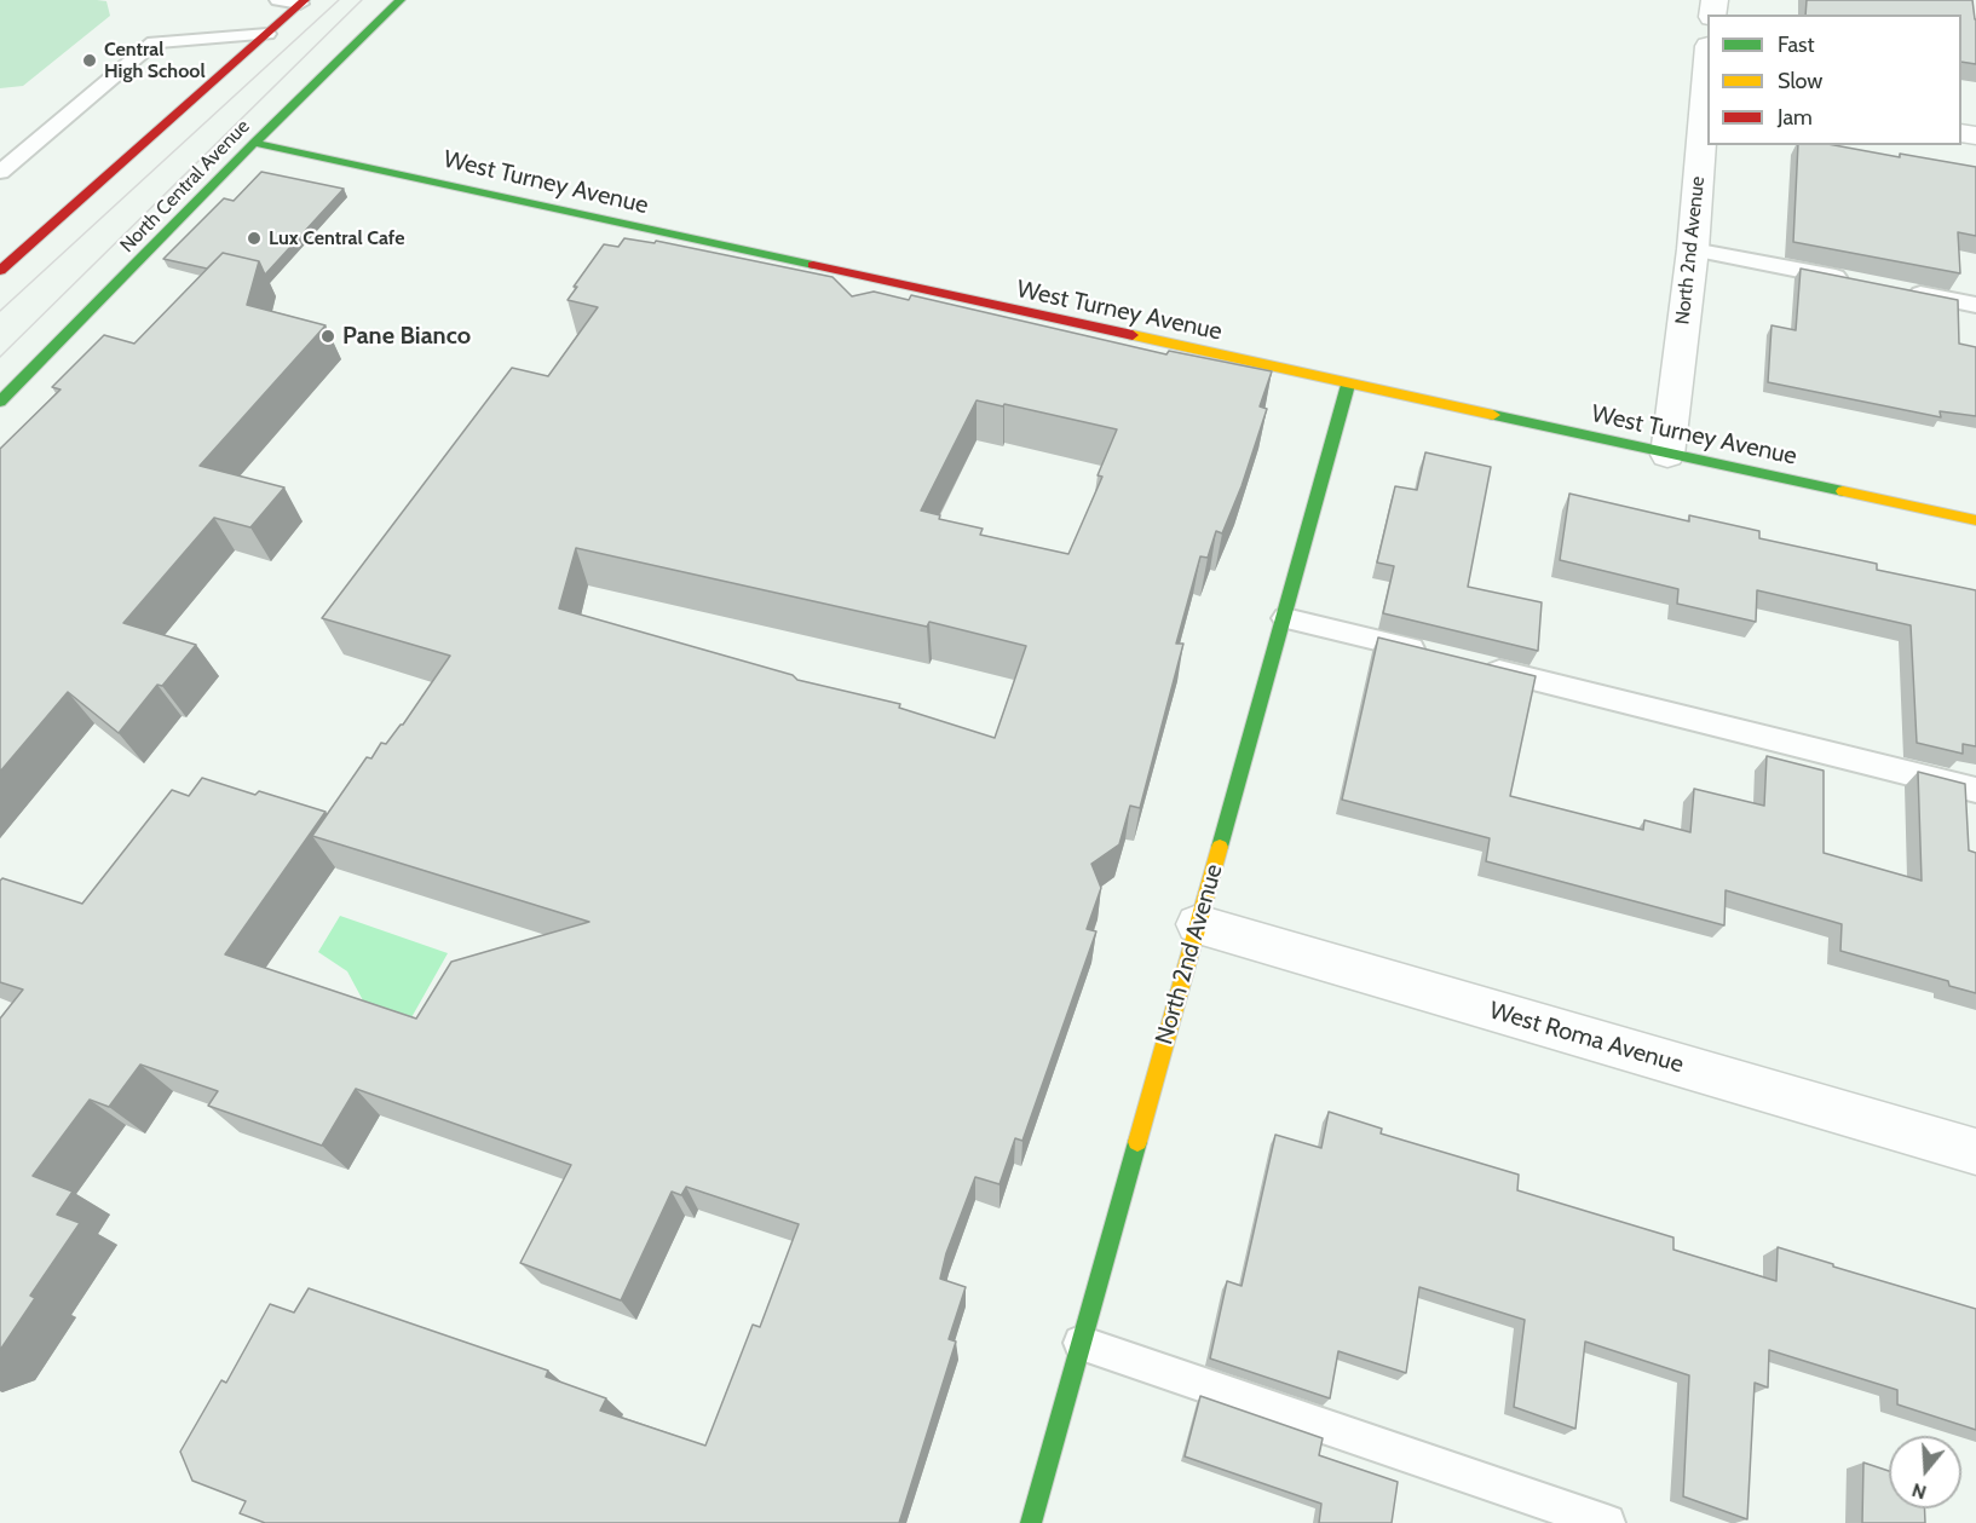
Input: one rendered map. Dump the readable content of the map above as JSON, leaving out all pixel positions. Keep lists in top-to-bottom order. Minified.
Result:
{"streets":{"street":["West Turney Avenue","North Central Avenue","North 2nd Avenue","West Roma Avenue"]},"crossings":[["West Turney Avenue","North Central Avenue"],["West Turney Avenue","North 2nd Avenue"],["North 2nd Avenue","West Roma Avenue"]],"places":["Central High School","Lux Central Cafe","Pane Bianco"],"legend":["Fast","Slow","Jam"],"north":"bottom"}
